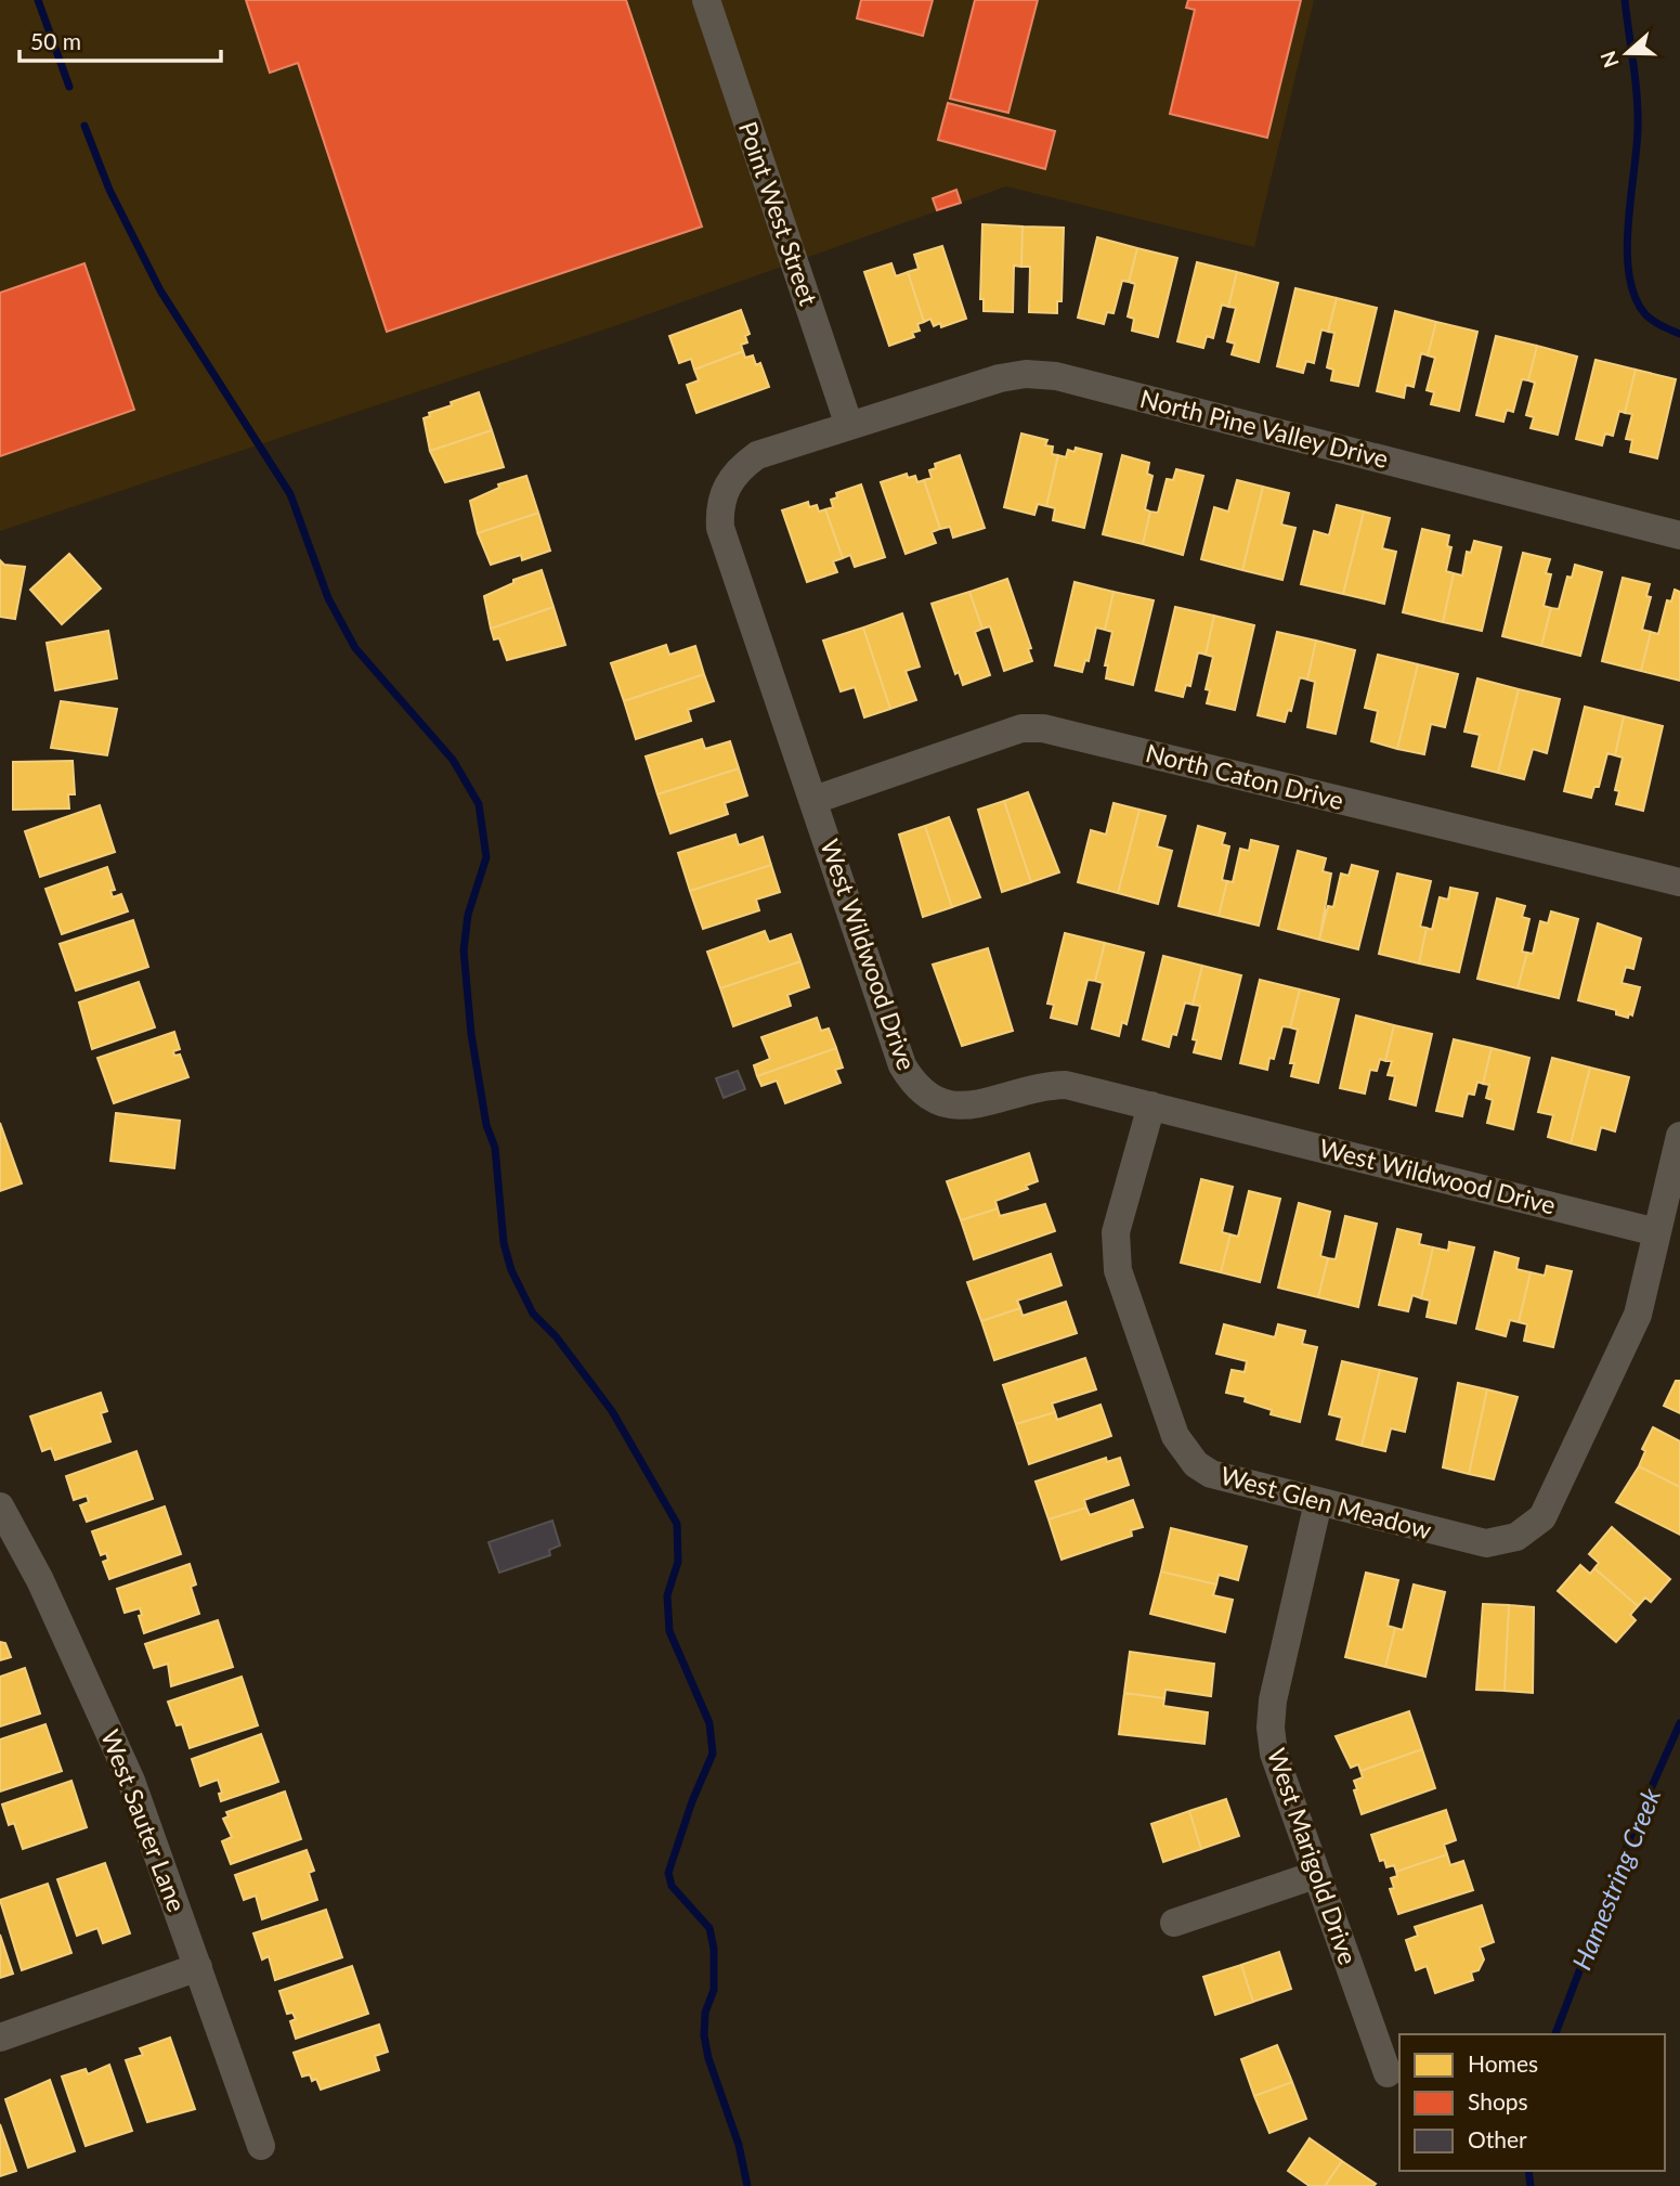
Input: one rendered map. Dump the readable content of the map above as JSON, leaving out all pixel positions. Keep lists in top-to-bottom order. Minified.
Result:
{"streets":{"street":["Point West Street","North Pine Valley Drive","North Caton Drive","West Wildwood Drive","West Glen Meadow","West Sauter Lane","West Marigold Drive"]},"crossings":[["Point West Street","North Pine Valley Drive"],["Point West Street","West Wildwood Drive"],["North Pine Valley Drive","West Wildwood Drive"],["North Caton Drive","West Wildwood Drive"],["West Wildwood Drive","West Glen Meadow"],["West Glen Meadow","West Marigold Drive"]],"water":["Hamestring Creek"],"legend":["Homes","Shops","Other"],"scale_bar":"50 m","north":"left"}
